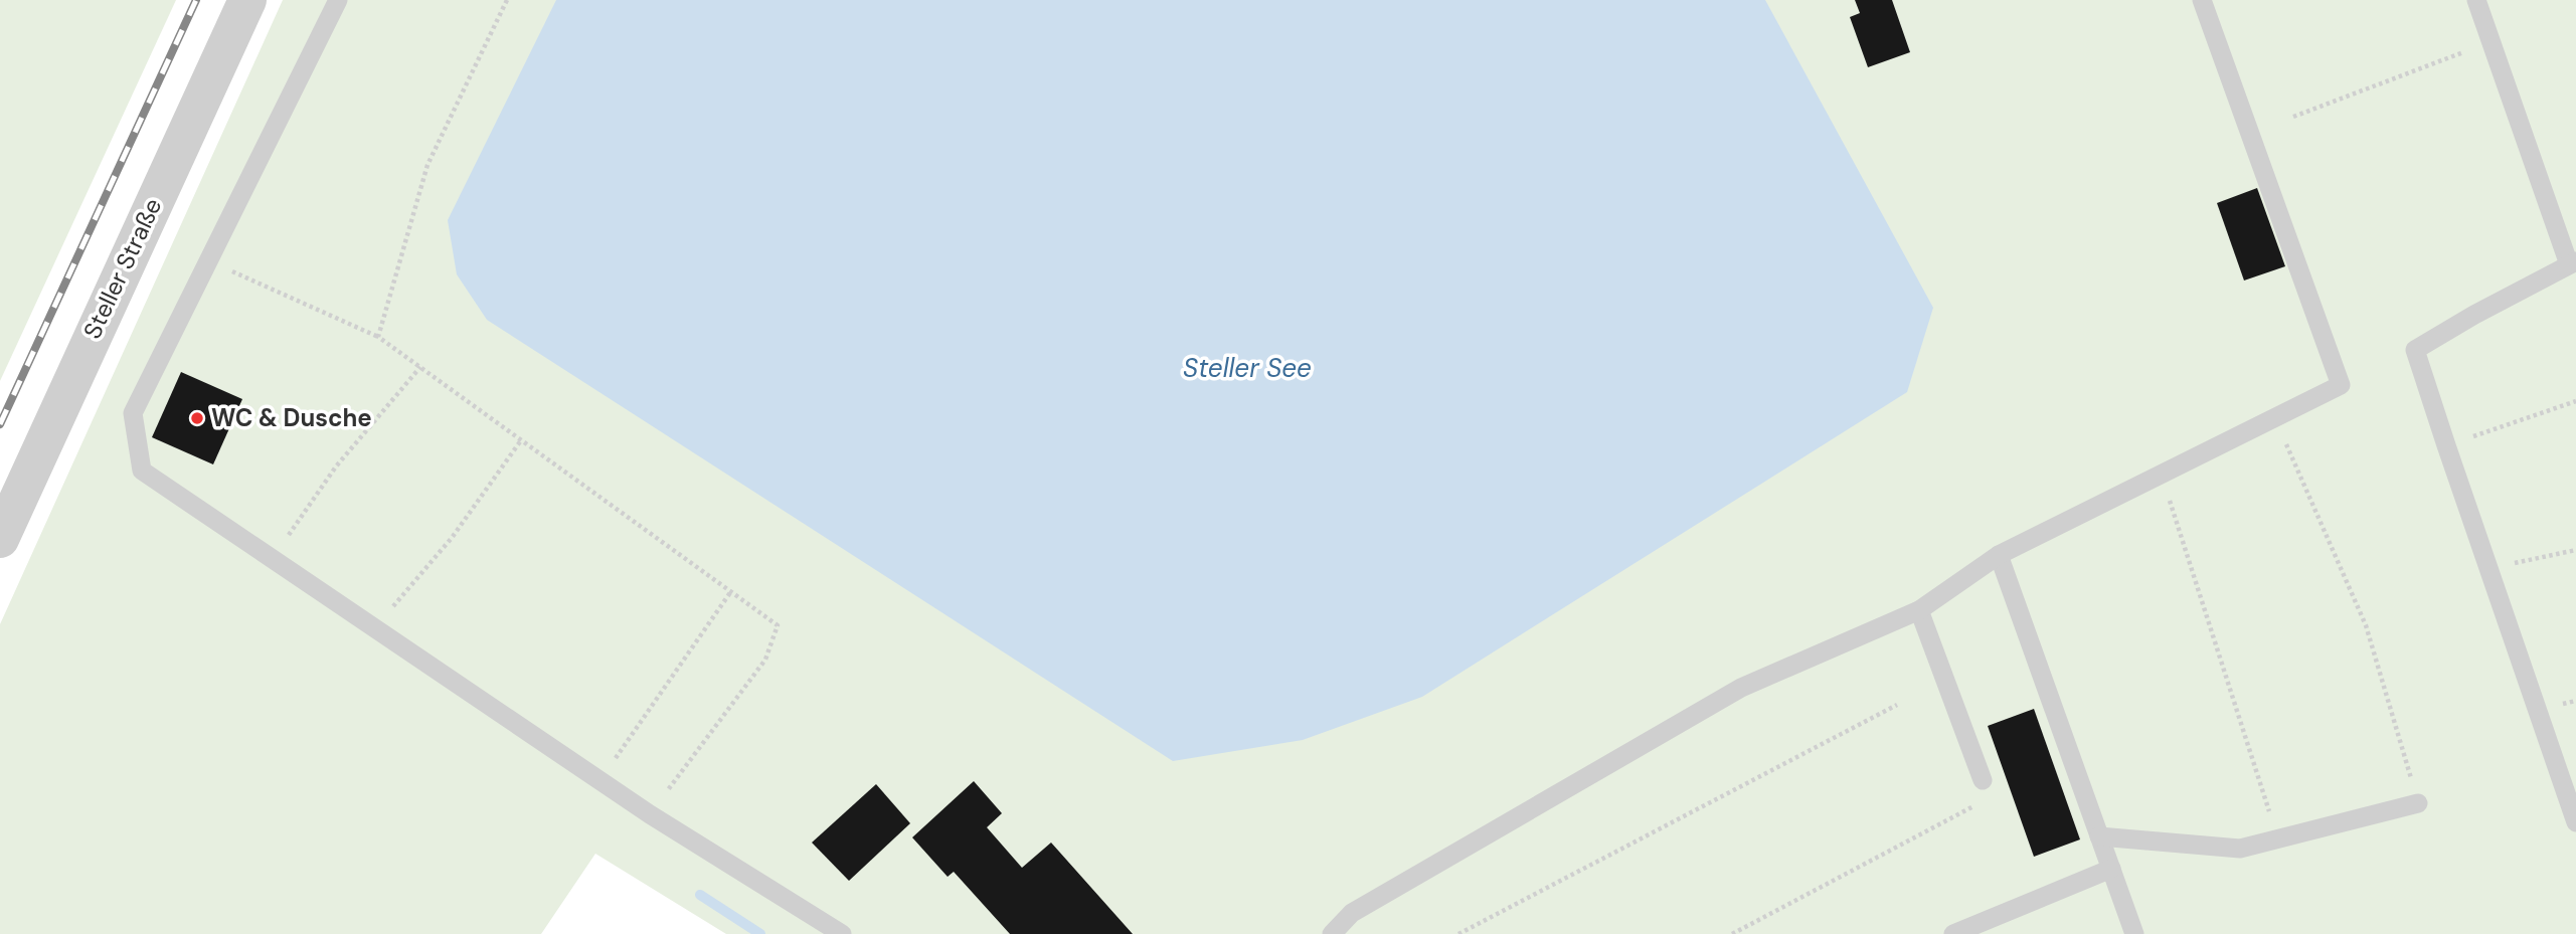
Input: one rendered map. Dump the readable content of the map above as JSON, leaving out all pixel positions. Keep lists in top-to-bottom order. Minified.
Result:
{"streets":{"street":["Steller Straße"]},"water":["Steller See"],"places":["WC & Dusche"]}
